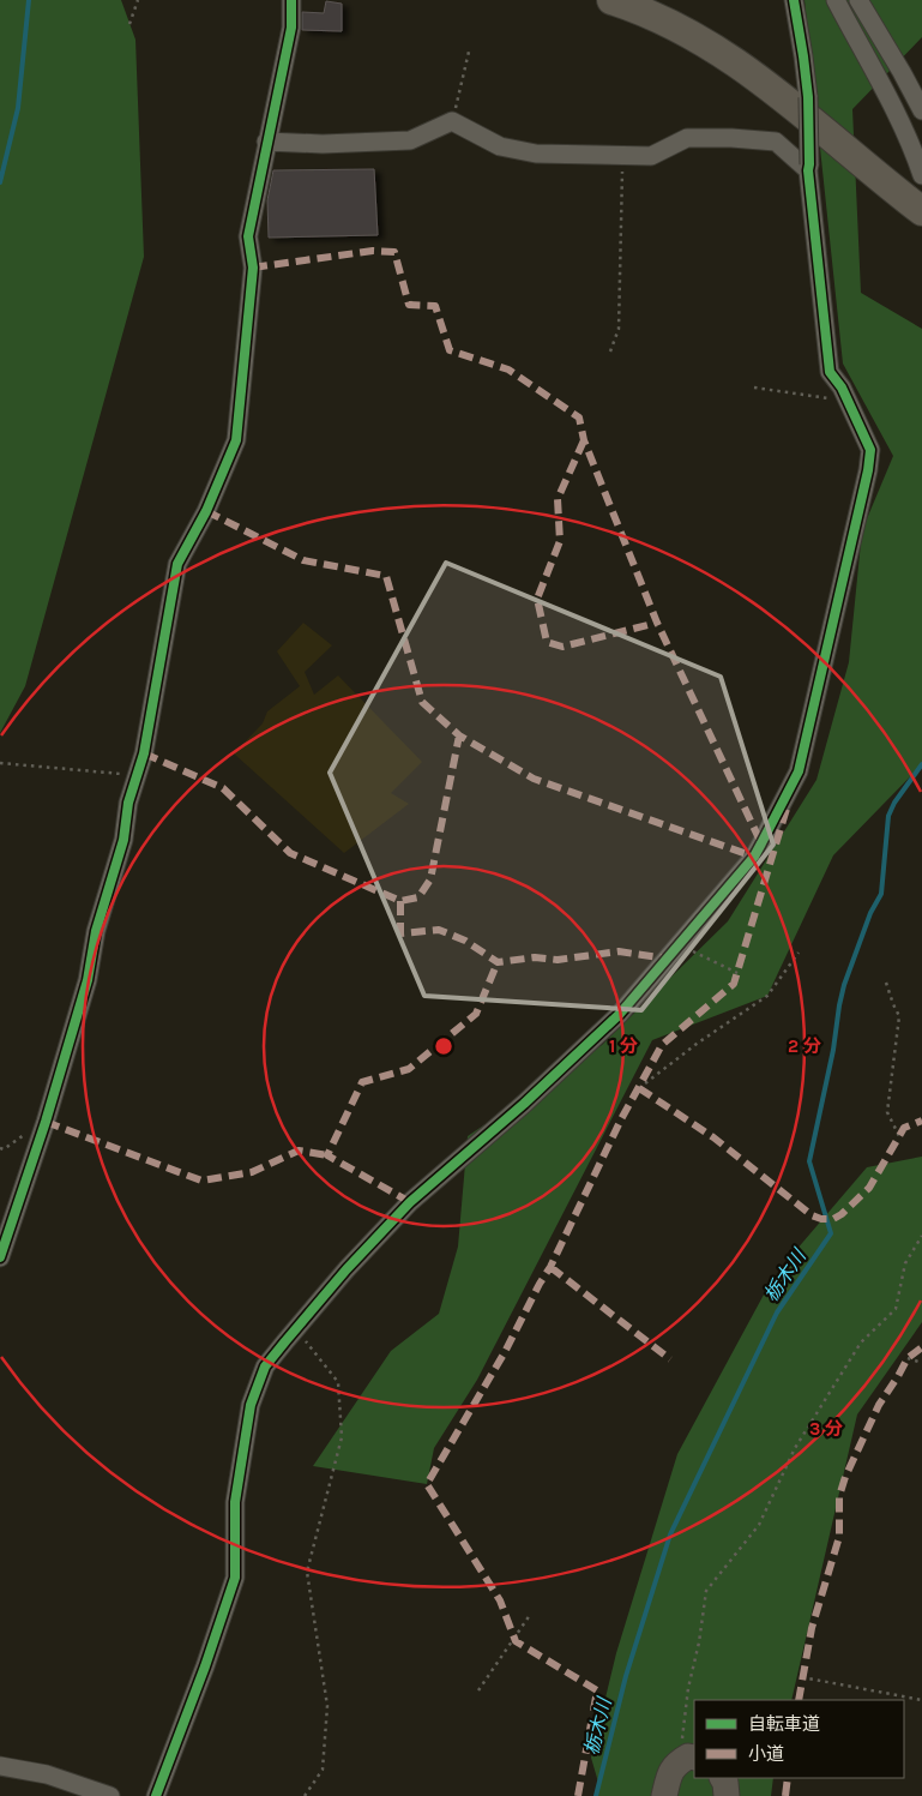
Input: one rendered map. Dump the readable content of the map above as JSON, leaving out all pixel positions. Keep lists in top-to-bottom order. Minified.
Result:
{"water":["栃木川"],"legend":["自転車道","小道"],"rings":["1 分","2 分","3 分"]}
